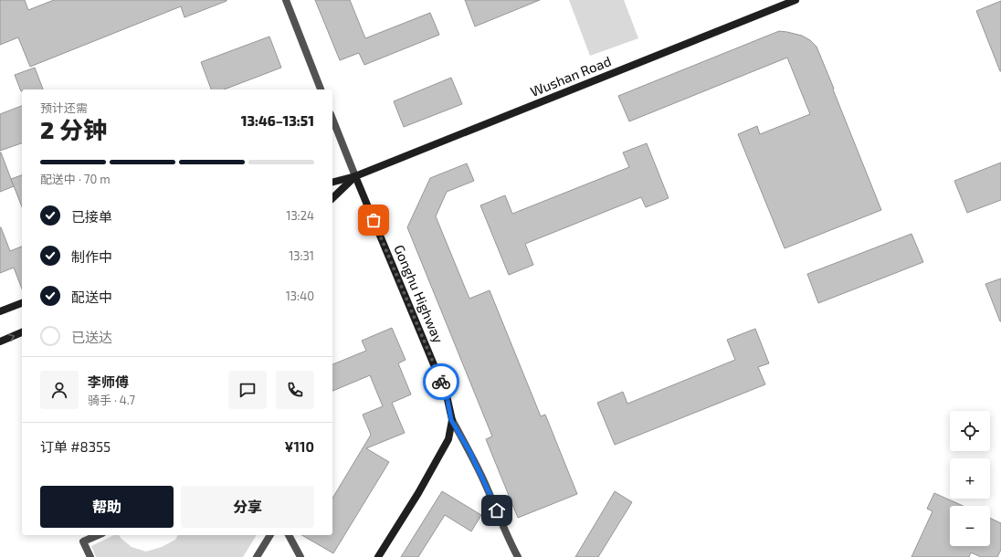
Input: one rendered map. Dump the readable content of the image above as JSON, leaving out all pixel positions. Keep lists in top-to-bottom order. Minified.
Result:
{"streets":{"main road":["Wushan Road","Gonghu Highway"]},"crossings":[["Wushan Road","Gonghu Highway"]],"page":{"heading":["2 分钟","预计还需","13:46–13:51"],"panel":["李师傅","骑手 · 4.7","订单 #8355","¥110"],"bar":"配送中 · 70 m","list":[["已接单","13:24"],["制作中","13:31"],["配送中","13:40"],"已送达"],"map_buttons":["+","−"],"buttons":["帮助","分享"]}}
